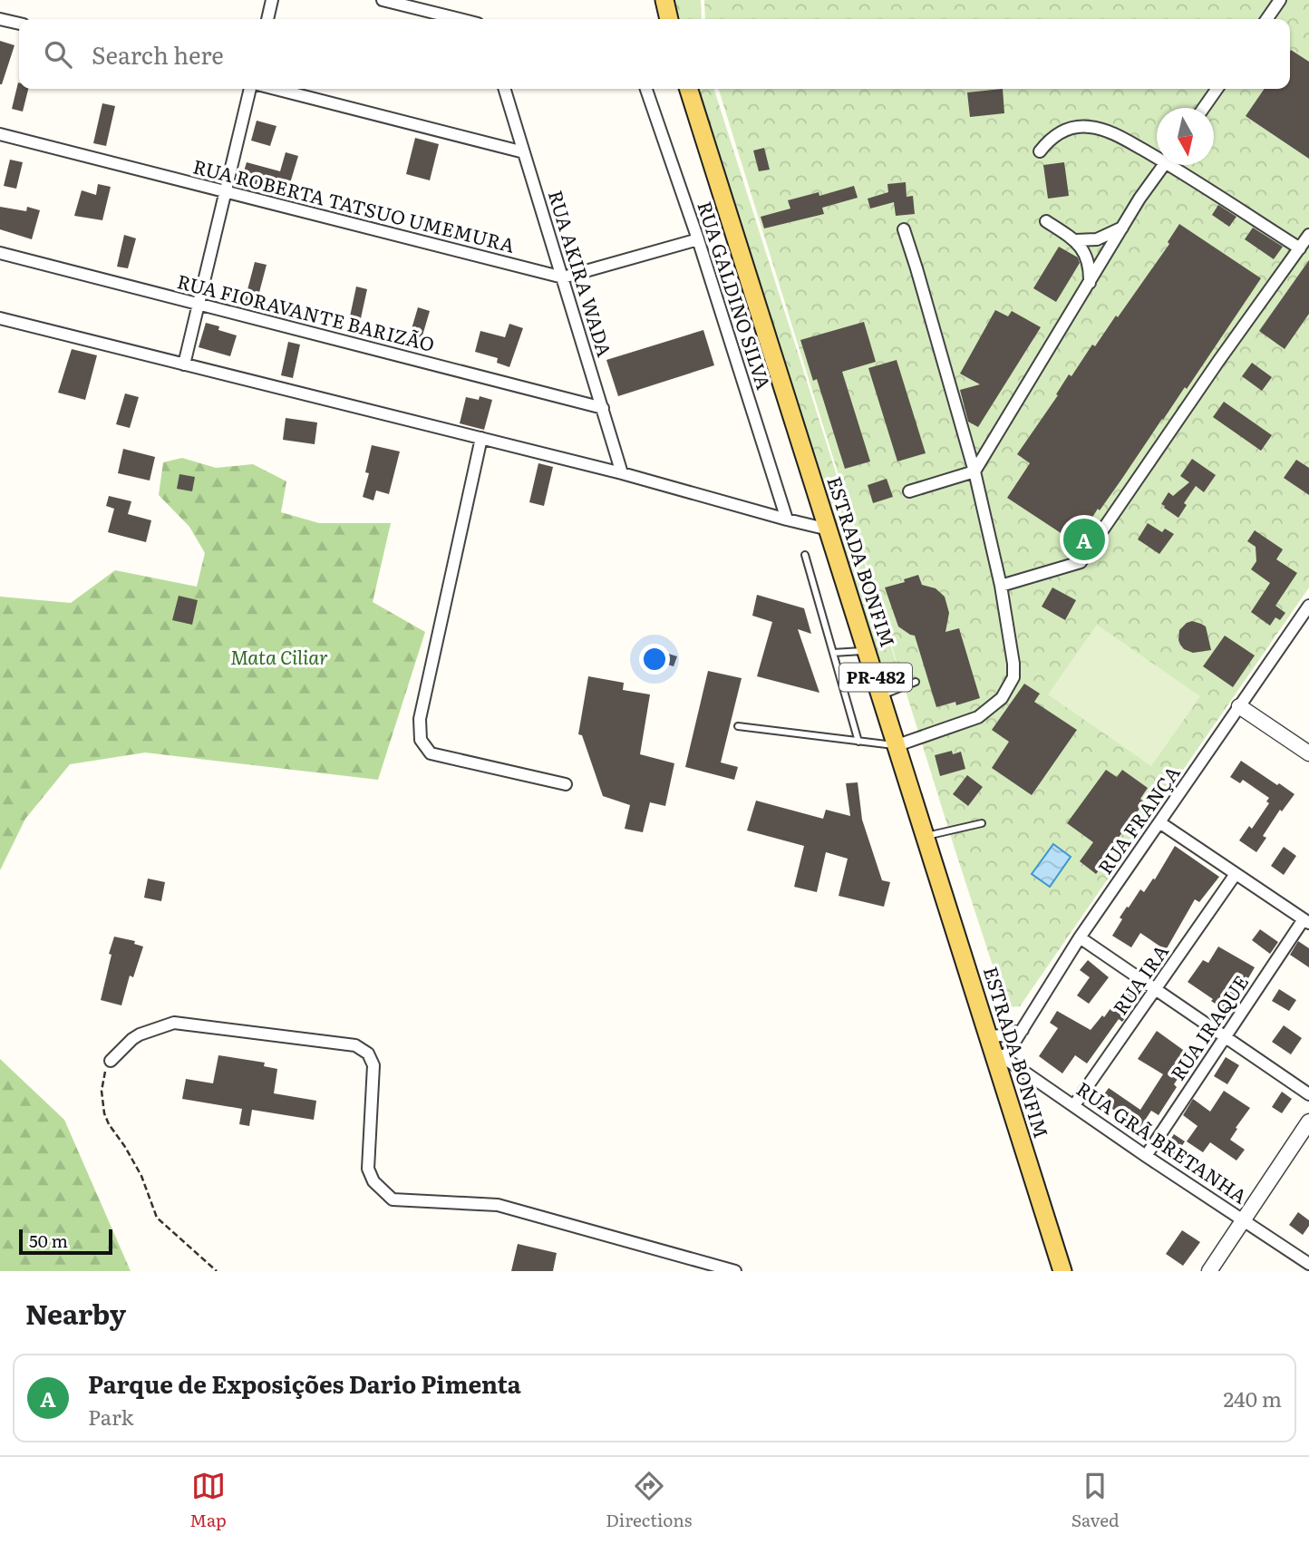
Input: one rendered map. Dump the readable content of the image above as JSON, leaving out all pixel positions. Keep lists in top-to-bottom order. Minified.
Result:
{"streets":{"main road":["ESTRADA BONFIM","PR-482"],"street":["RUA ROBERTA TATSUO UMEMURA","RUA AKIRA WADA","RUA GALDINO SILVA","RUA FIORAVANTE BARIZÃO","RUA FRANÇA","RUA IRA","RUA IRAQUE","RUA GRÃ BRETANHA"]},"crossings":[["RUA ROBERTA TATSUO UMEMURA","RUA AKIRA WADA"],["RUA AKIRA WADA","RUA FIORAVANTE BARIZÃO"],["ESTRADA BONFIM","RUA FRANÇA"],["ESTRADA BONFIM","RUA GRÃ BRETANHA"],["RUA FRANÇA","RUA GRÃ BRETANHA"],["RUA IRA","RUA GRÃ BRETANHA"],["RUA IRAQUE","RUA GRÃ BRETANHA"]],"parks":["Mata Ciliar"],"scale_bar":"50 m","north":"bottom","page":{"search":"Search here","pins":"A","scale":"50 m","heading":"Nearby","list":[{"mark":"A","name":"Parque de Exposições Dario Pimenta","note":"Park","value":"240 m"}],"nav":["Map","Directions","Saved"]}}
